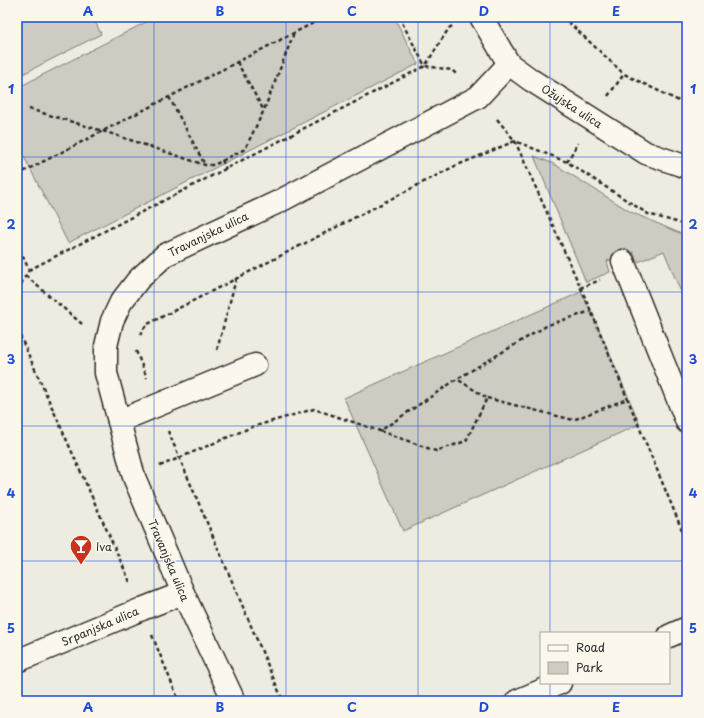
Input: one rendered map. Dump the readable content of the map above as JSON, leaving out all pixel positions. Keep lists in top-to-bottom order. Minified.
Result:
{"streets":{"street":["Ožujska ulica","Travanjska ulica","Srpanjska ulica"]},"crossings":[["Ožujska ulica","Travanjska ulica"],["Travanjska ulica","Srpanjska ulica"]],"places":{"bar":["Iva"]},"legend":["Road","Park"],"grid":{"columns":["A","B","C","D","E"],"rows":["1","2","3","4","5"]}}
